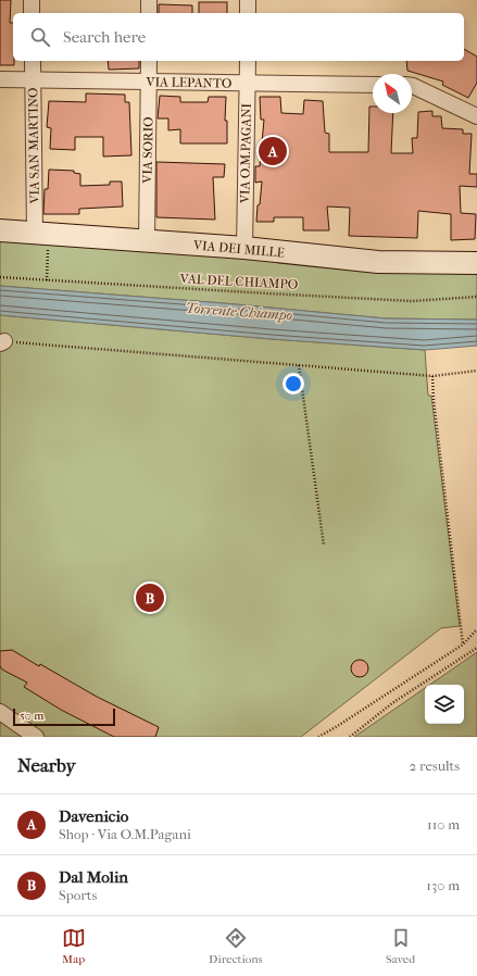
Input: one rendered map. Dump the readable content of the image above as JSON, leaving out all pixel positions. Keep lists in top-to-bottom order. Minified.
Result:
{"streets":{"main road":["VIA DEI MILLE"],"street":["VIA LEPANTO","VIA SAN MARTINO","VIA SORIO","VIA O.M.PAGANI"],"path":["VAL DEL CHIAMPO"]},"crossings":[["VIA LEPANTO","VIA SAN MARTINO"],["VIA LEPANTO","VIA SORIO"],["VIA LEPANTO","VIA O.M.PAGANI"],["VIA SAN MARTINO","VIA DEI MILLE"],["VIA SORIO","VIA DEI MILLE"],["VIA O.M.PAGANI","VIA DEI MILLE"]],"water":["Torrente Chiampo"],"scale_bar":"50 m","north":"top left","page":{"search":"Search here","pins":["A","B"],"scale":"50 m","heading":["Nearby","2 results"],"list":[{"mark":"A","name":"Davenicio","note":"Shop · Via O.M.Pagani","value":"110 m"},{"mark":"B","name":"Dal Molin","note":"Sports","value":"130 m"}],"nav":["Map","Directions","Saved"]}}
